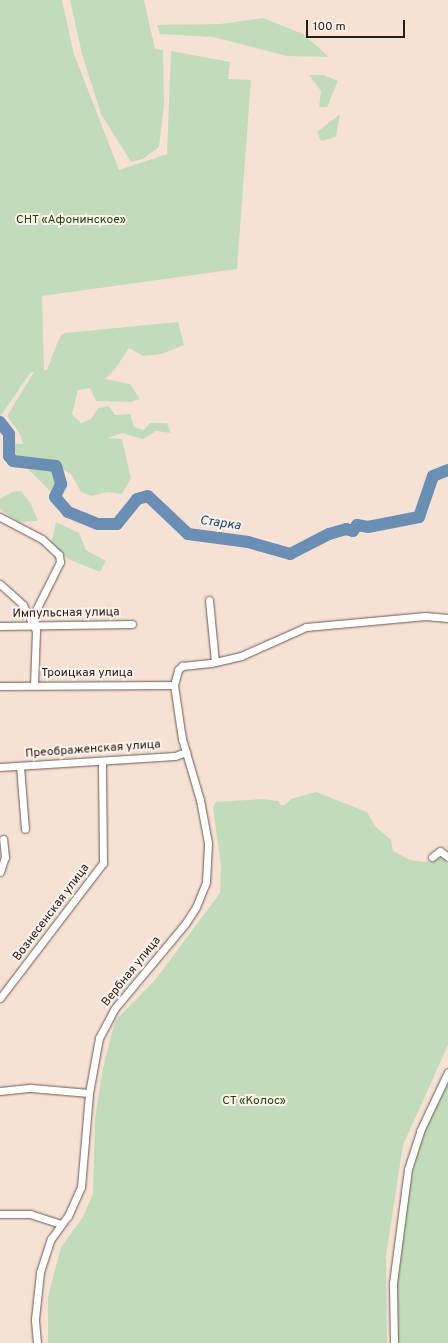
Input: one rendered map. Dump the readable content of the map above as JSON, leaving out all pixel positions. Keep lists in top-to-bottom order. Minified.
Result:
{"streets":{"street":["Импульсная улица","Троицкая улица","Преображенская улица","Вознесенская улица","Вербная улица"]},"crossings":[["Троицкая улица","Вербная улица"],["Преображенская улица","Вознесенская улица"],["Преображенская улица","Вербная улица"]],"water":["Старка"],"parks":["СНТ «Афонинское»","СТ «Колос»"],"scale_bar":"100 m"}
